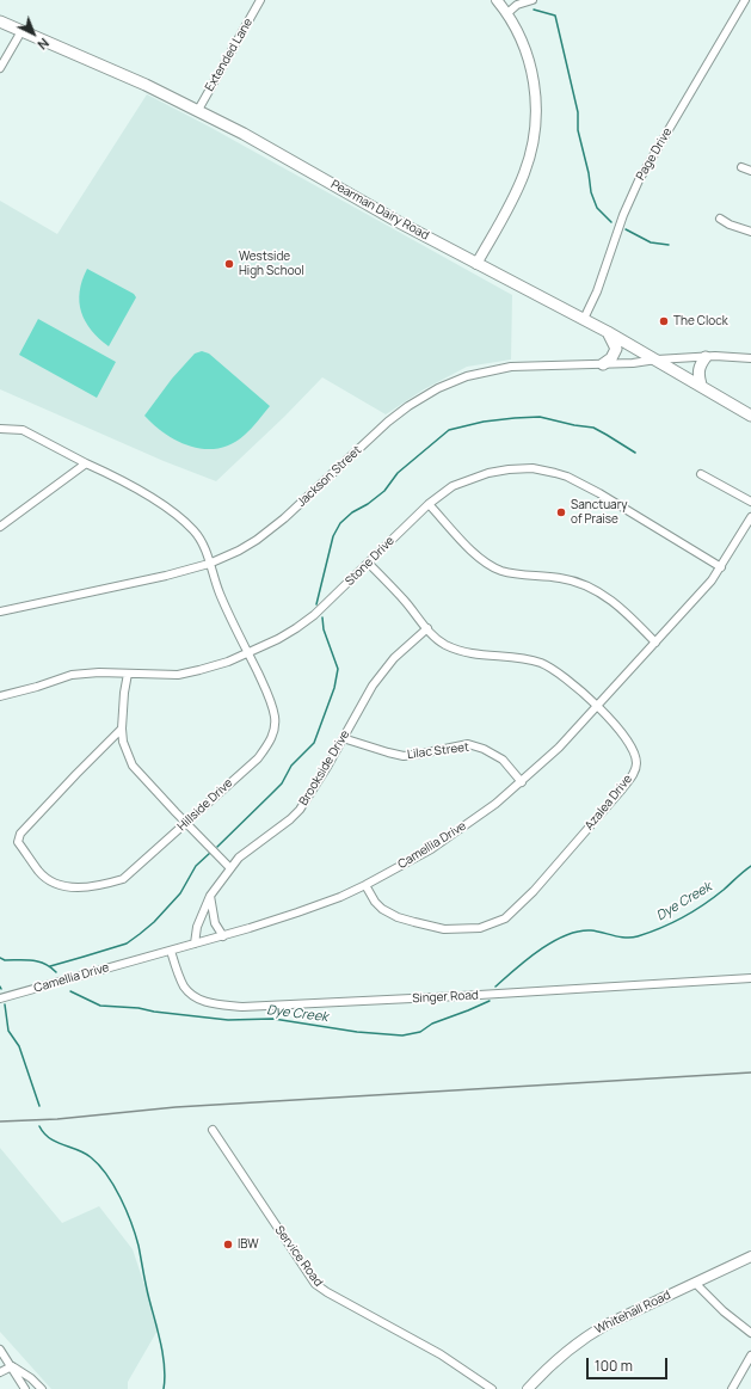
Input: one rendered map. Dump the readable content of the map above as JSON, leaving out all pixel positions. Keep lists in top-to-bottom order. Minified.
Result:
{"streets":{"highway":["Pearman Dairy Road"],"main road":["Whitehall Road"],"street":["Extended Lane","Page Drive","Jackson Street","Stone Drive","Lilac Street","Brookside Drive","Azalea Drive","Hillside Drive","Camellia Drive","Singer Road","Service Road"]},"crossings":[["Extended Lane","Pearman Dairy Road"],["Page Drive","Pearman Dairy Road"],["Pearman Dairy Road","Jackson Street"],["Jackson Street","Hillside Drive"],["Stone Drive","Azalea Drive"],["Stone Drive","Hillside Drive"],["Stone Drive","Camellia Drive"],["Lilac Street","Brookside Drive"],["Lilac Street","Camellia Drive"],["Brookside Drive","Azalea Drive"],["Brookside Drive","Camellia Drive"],["Azalea Drive","Camellia Drive"],["Camellia Drive","Singer Road"]],"water":["Dye Creek"],"places":["Westside High School","The Clock","Sanctuary of Praise","IBW"],"scale_bar":"100 m","north":"bottom right"}
